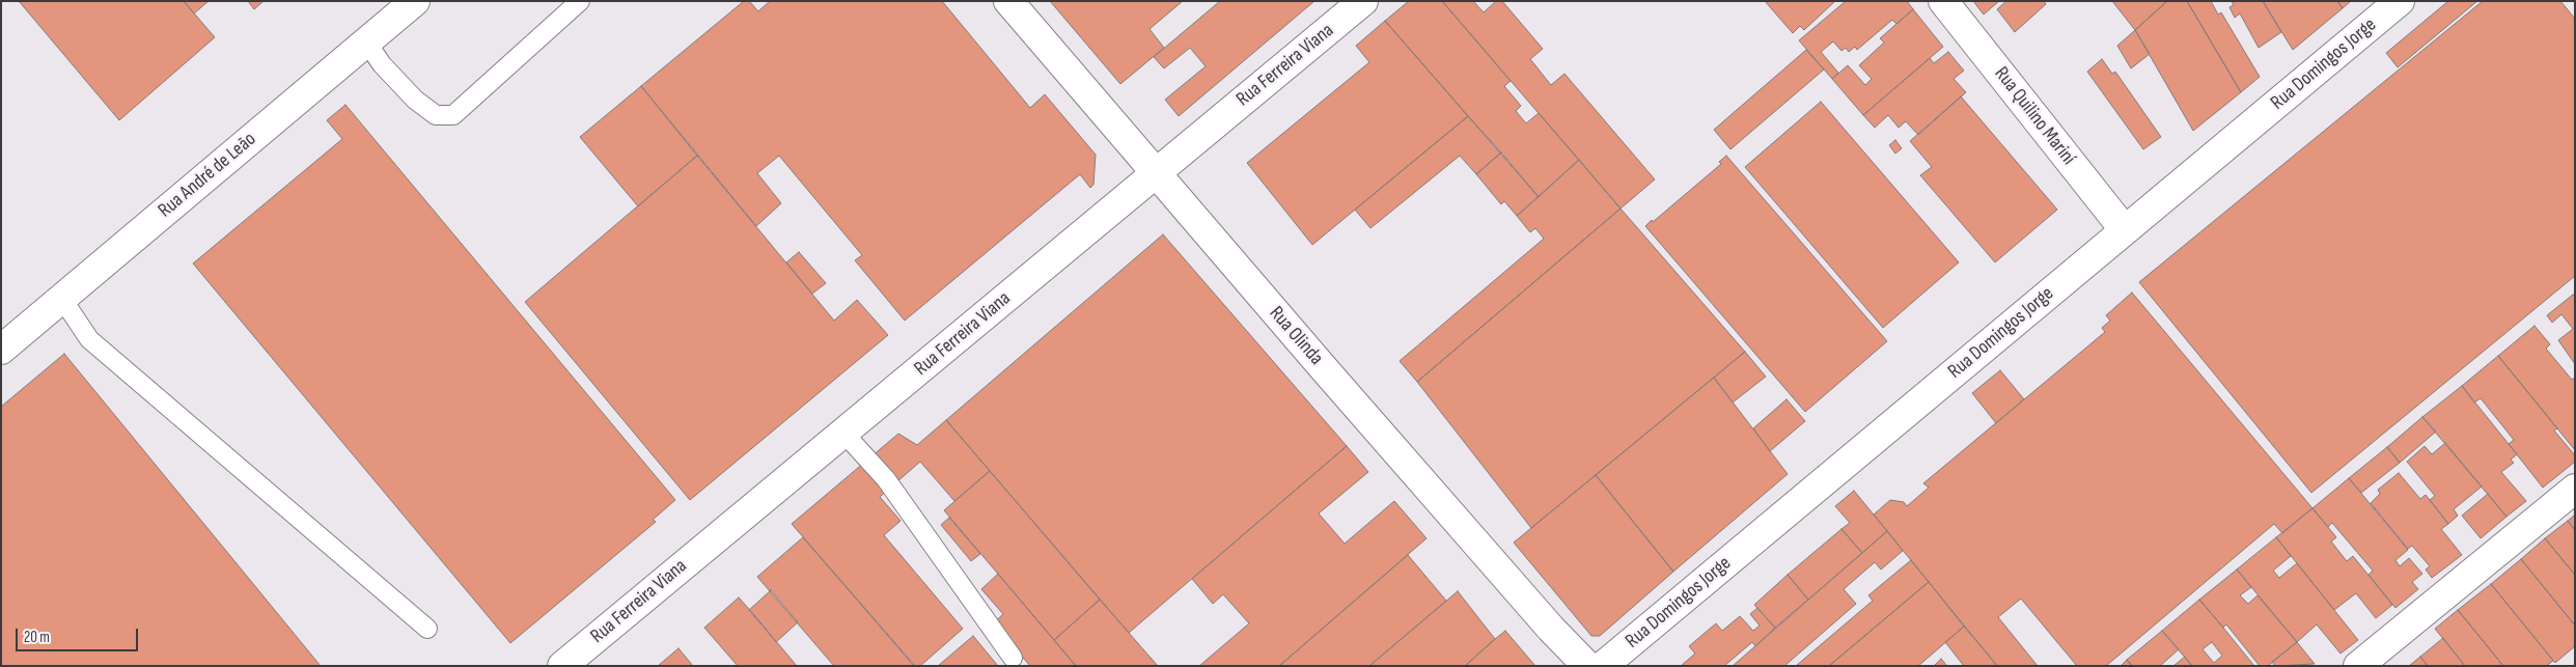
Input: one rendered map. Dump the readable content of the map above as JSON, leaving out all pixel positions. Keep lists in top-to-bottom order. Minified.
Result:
{"streets":{"street":["Rua Domingos Jorge","Rua Ferreira Viana","Rua Quilino Mariní","Rua André de Leão","Rua Olinda"]},"crossings":[["Rua Domingos Jorge","Rua Quilino Mariní"],["Rua Ferreira Viana","Rua Olinda"]],"scale_bar":"20 m"}
